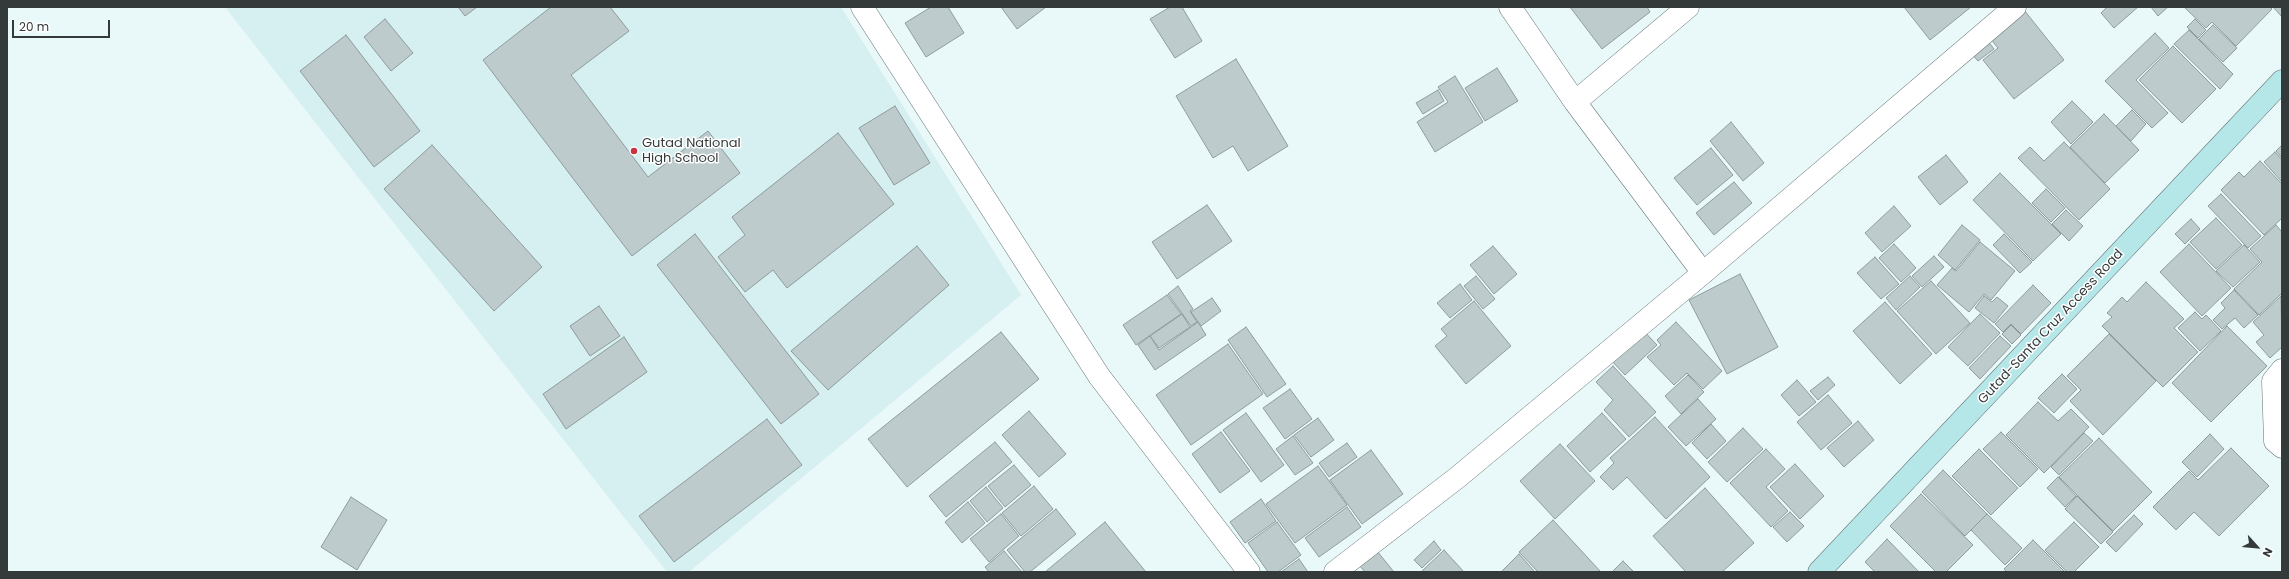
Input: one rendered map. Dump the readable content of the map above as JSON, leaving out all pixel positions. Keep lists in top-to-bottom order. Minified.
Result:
{"streets":{"main road":["Gutad-Santa Cruz Access Road"]},"places":["Gutad National High School"],"scale_bar":"20 m","north":"bottom right"}
